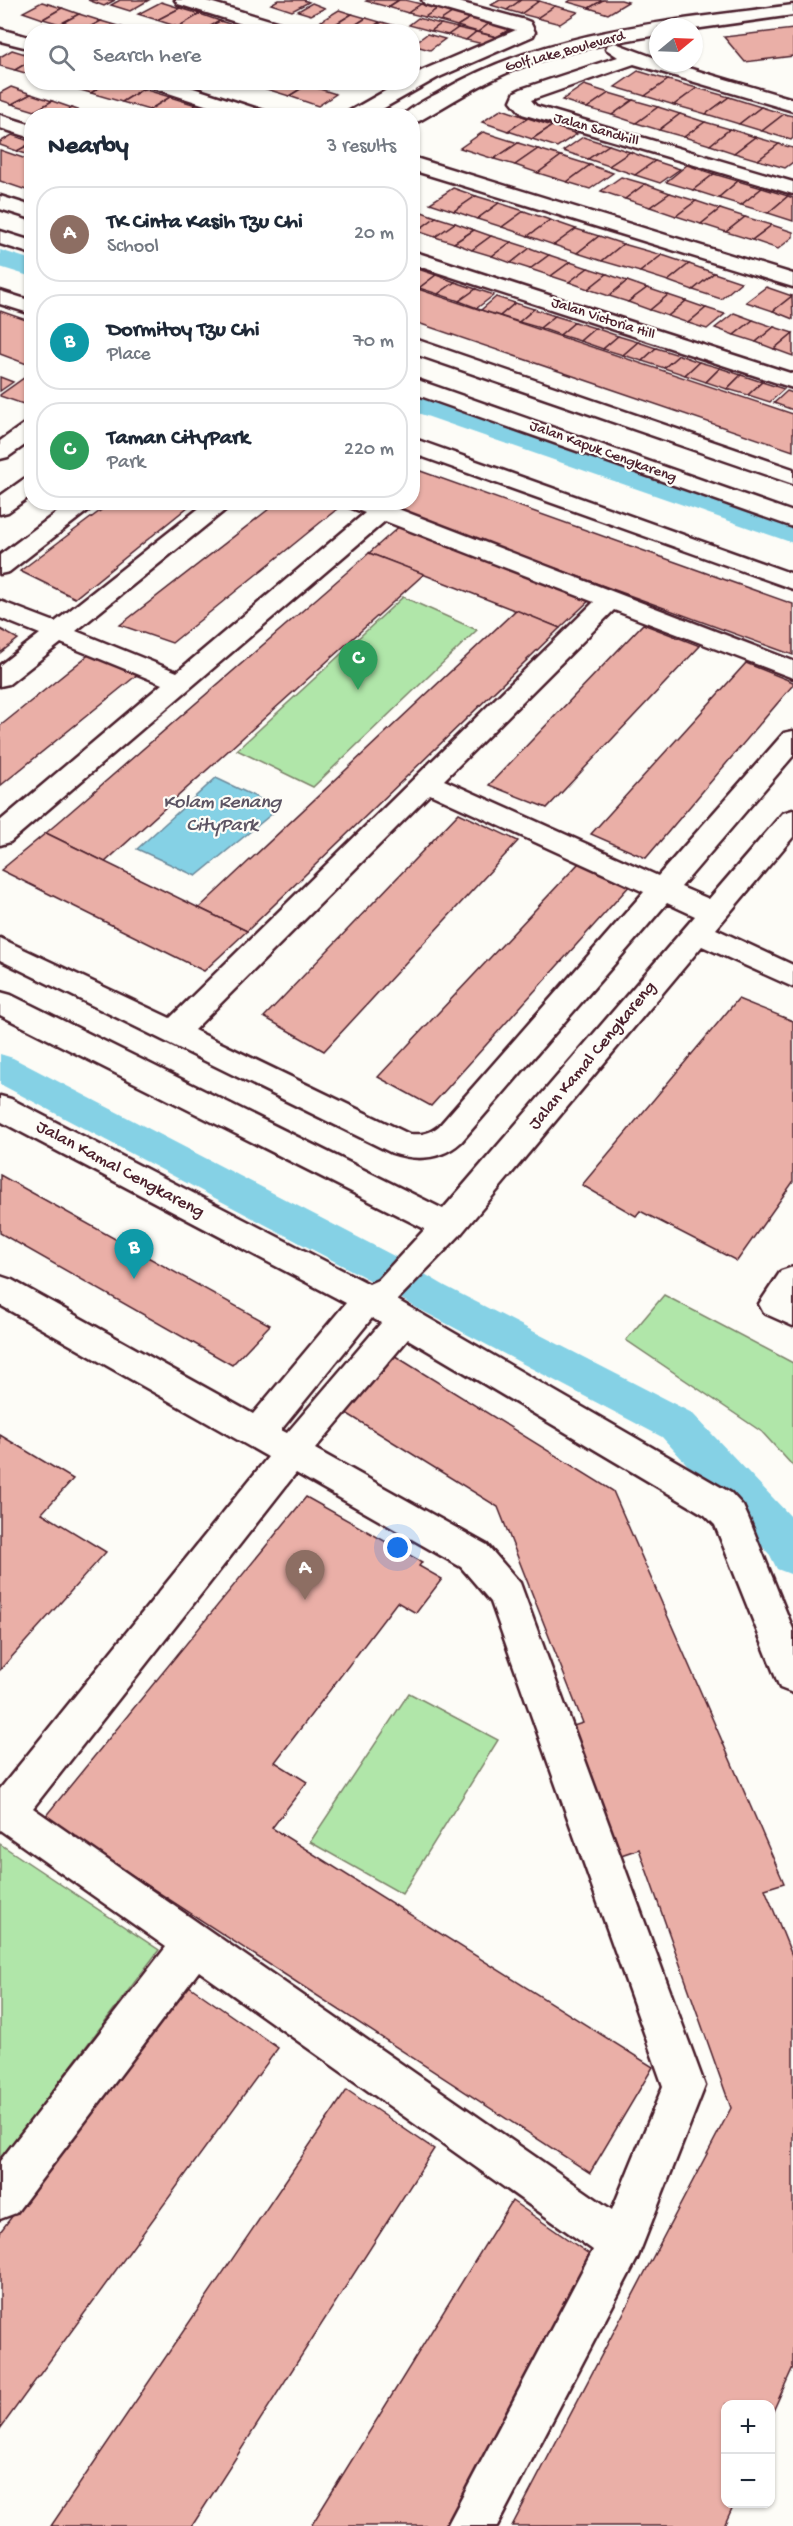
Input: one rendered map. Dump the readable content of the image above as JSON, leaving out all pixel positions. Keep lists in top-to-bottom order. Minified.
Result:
{"streets":{"street":["Golf Lake Boulevard","Jalan Sandhill","Jalan Victoria Hill","Jalan Kapuk Cengkareng","Jalan Kamal Cengkareng"]},"water":["Kolam Renang CityPark"],"north":"right","page":{"search":"Search here","heading":["Nearby","3 results"],"list":[{"mark":"A","name":"TK Cinta Kasih Tzu Chi","note":"School","value":"20 m"},{"mark":"B","name":"Dormitoy Tzu Chi","note":"Place","value":"70 m"},{"mark":"C","name":"Taman CityPark","note":"Park","value":"220 m"}],"pins":["C","B","A"],"map_buttons":["+","−"]}}
